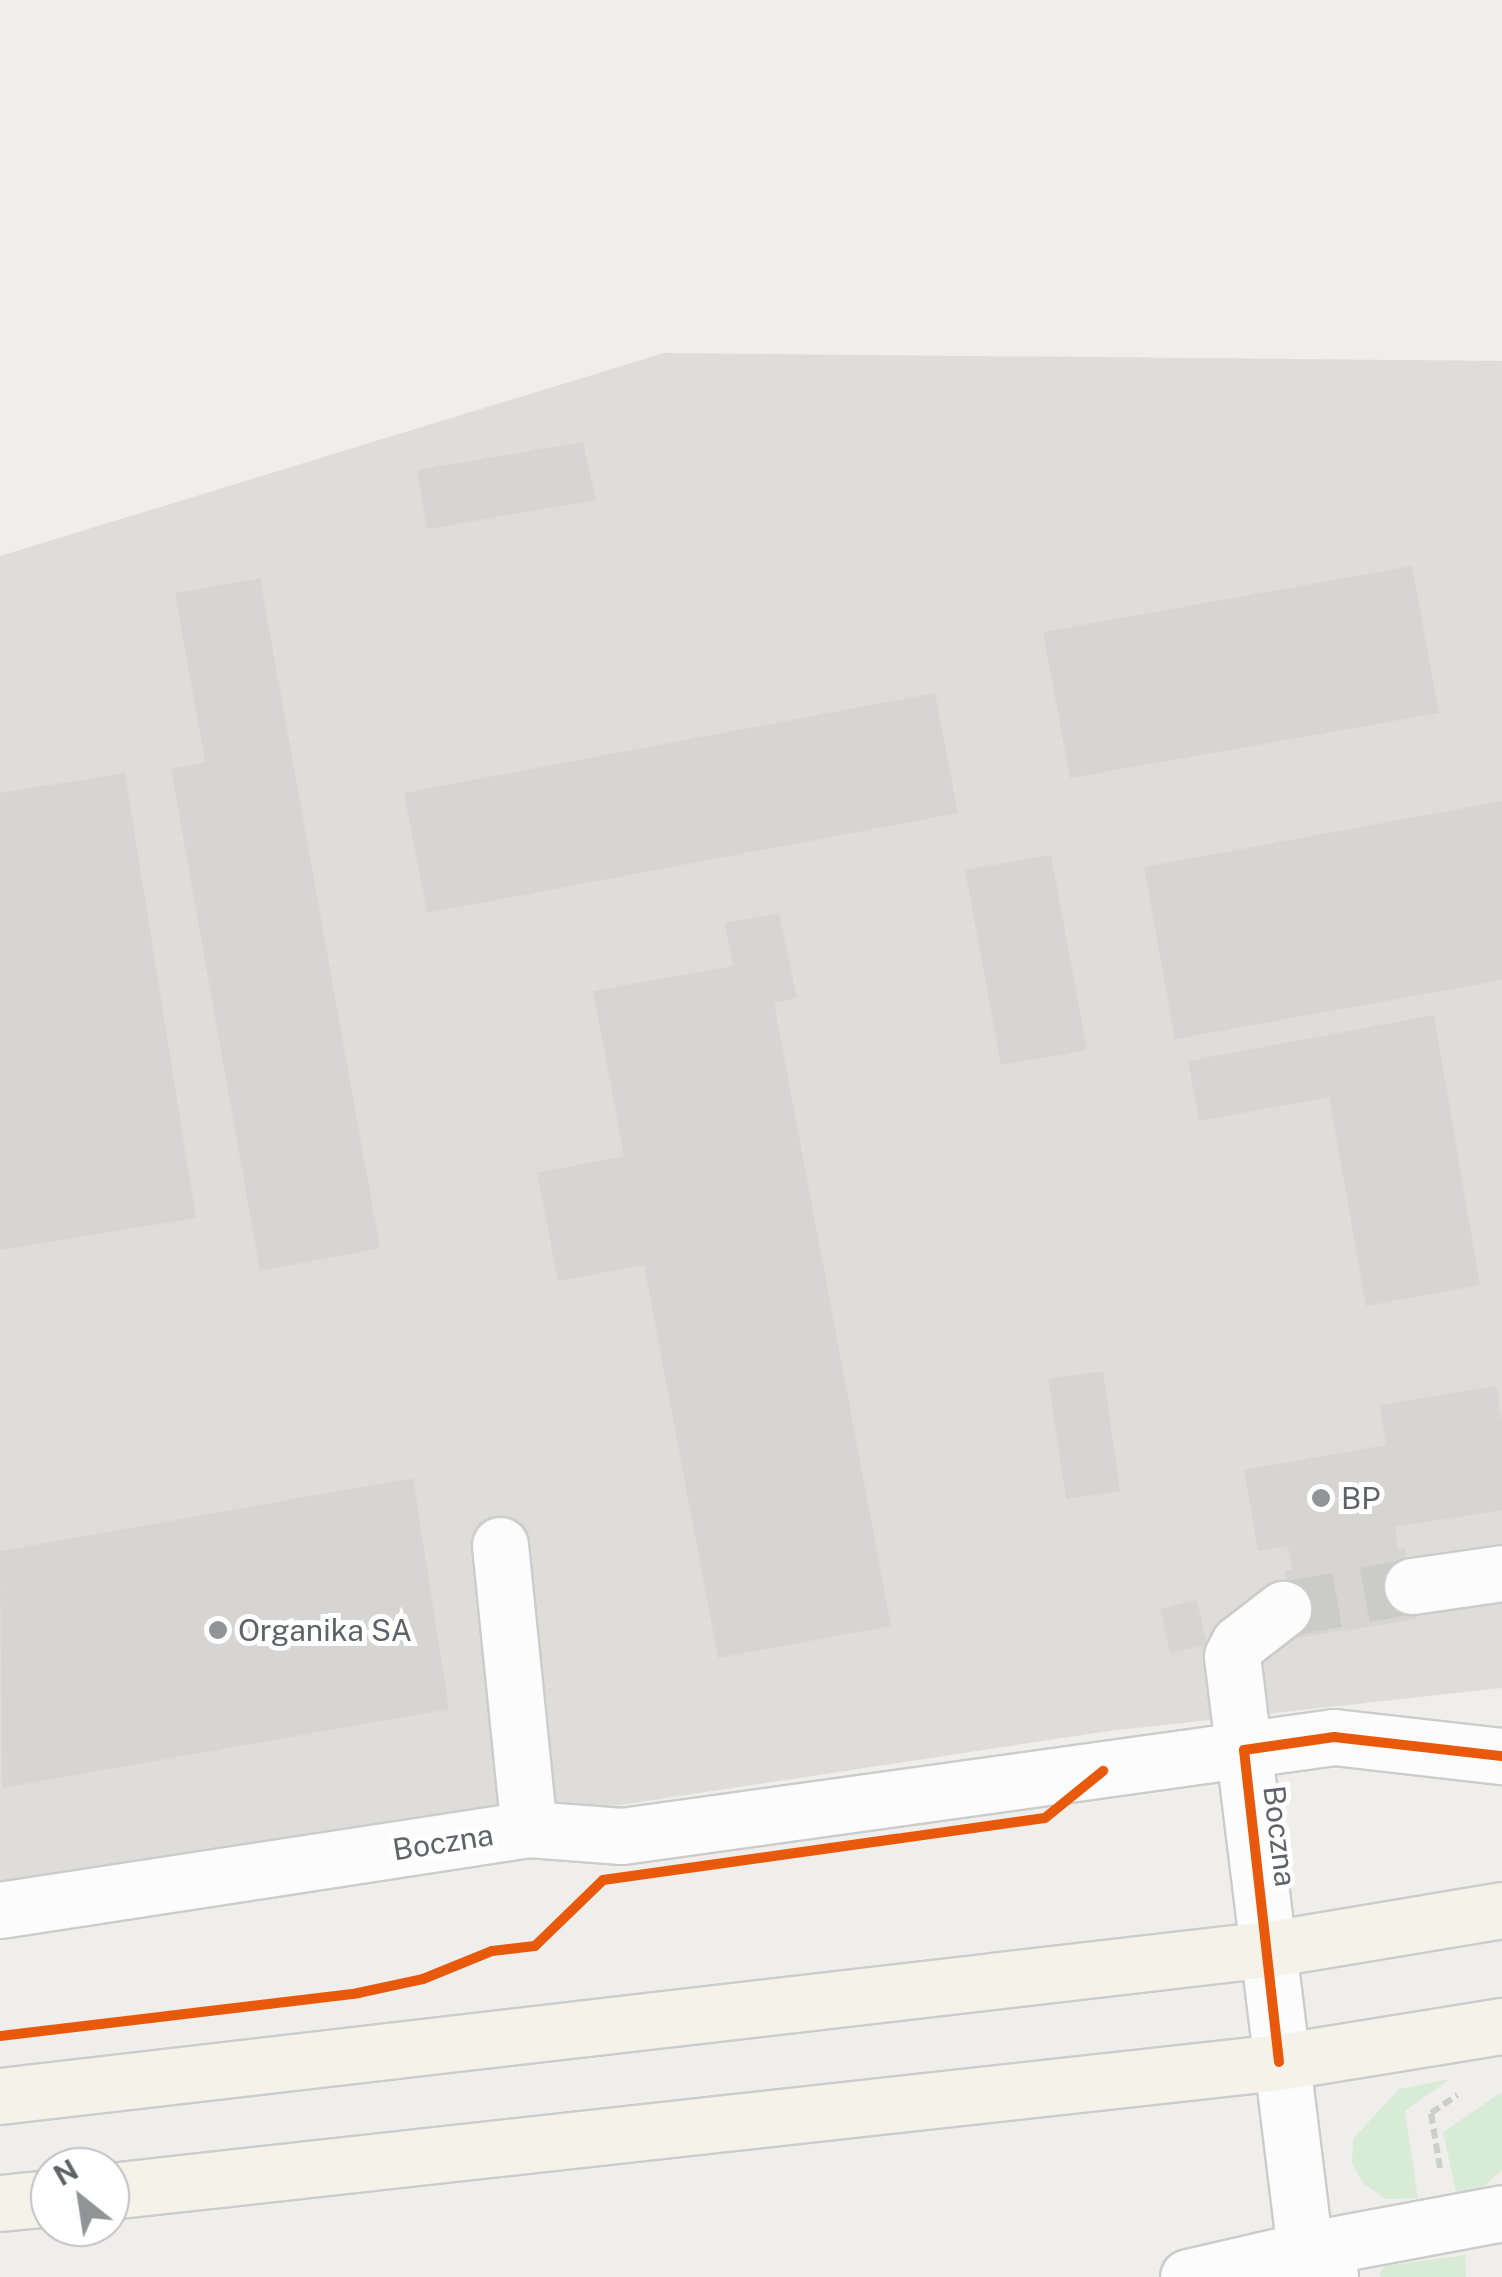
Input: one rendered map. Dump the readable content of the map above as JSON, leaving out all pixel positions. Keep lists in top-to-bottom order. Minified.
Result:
{"streets":{"street":["Boczna"]},"places":["BP","Organika SA"],"north":"top left"}
